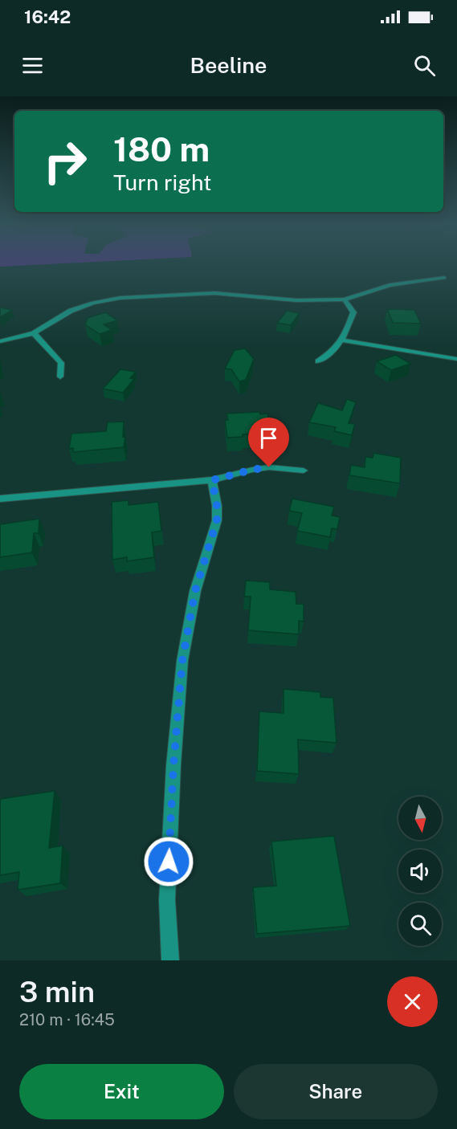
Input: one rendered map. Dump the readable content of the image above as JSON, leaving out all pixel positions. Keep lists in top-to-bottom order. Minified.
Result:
{"north":"bottom","page":{"status":"16:42","header":"Beeline","turn":["180 m","Turn right"],"heading":["3 min","210 m · 16:45"],"buttons":["Exit","Share"]}}
